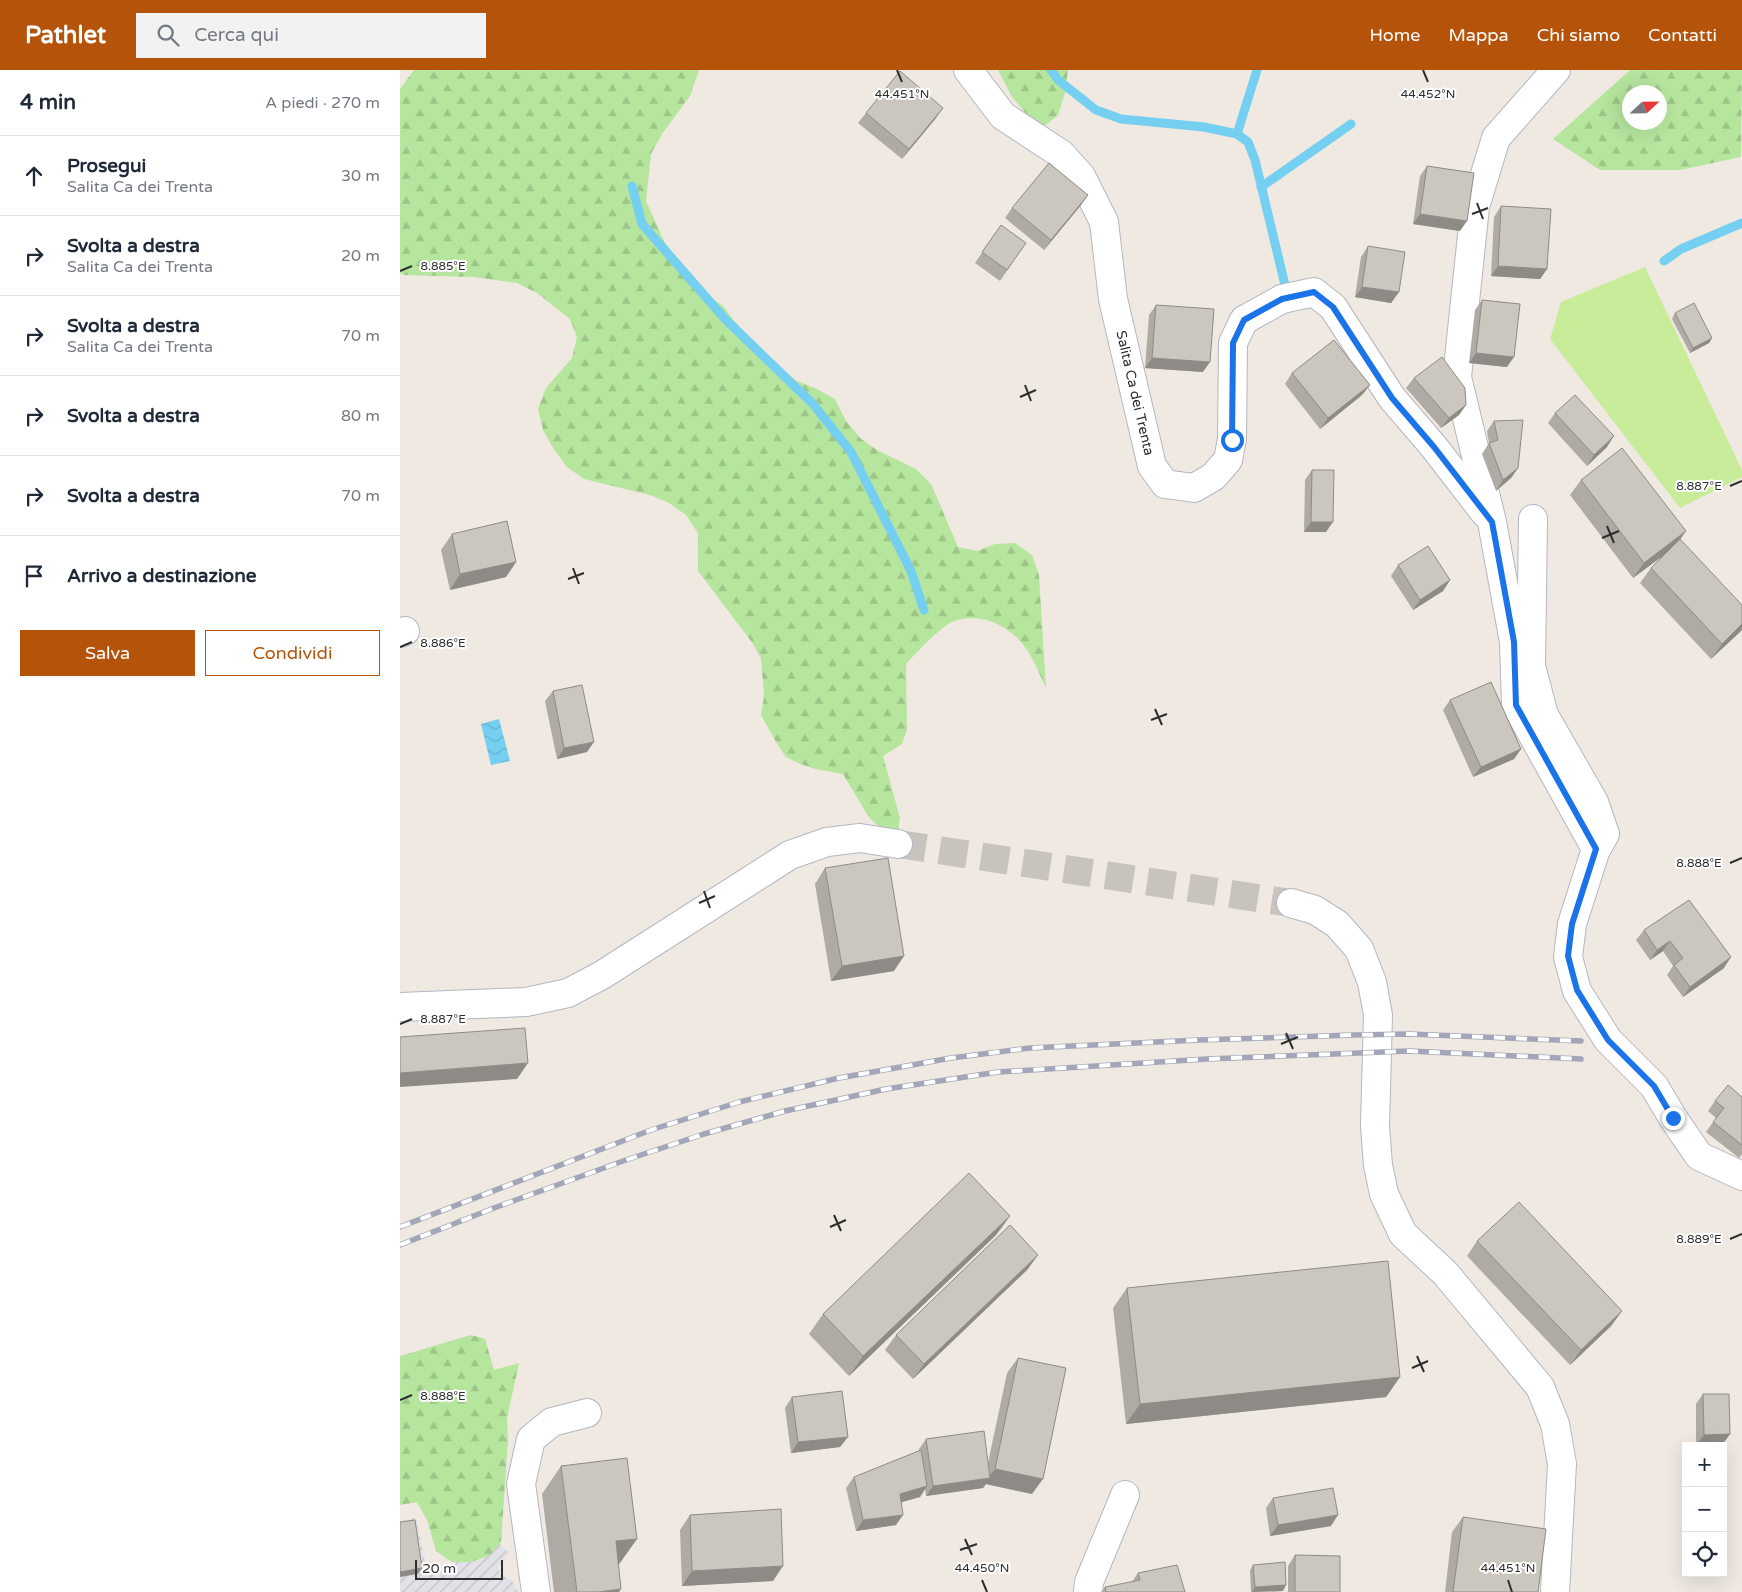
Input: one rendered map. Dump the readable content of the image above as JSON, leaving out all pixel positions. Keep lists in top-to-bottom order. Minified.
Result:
{"streets":{"street":["Salita Ca dei Trenta"]},"scale_bar":"20 m","north":"right","page":{"header":"Pathlet","search":"Cerca qui","nav":["Home","Mappa","Chi siamo","Contatti"],"heading":["4 min","A piedi · 270 m"],"list":[["Prosegui","Salita Ca dei Trenta","30 m"],["Svolta a destra","Salita Ca dei Trenta","20 m"],["Svolta a destra","Salita Ca dei Trenta","70 m"],["Svolta a destra","80 m"],["Svolta a destra","70 m"],"Arrivo a destinazione"],"buttons":["Salva","Condividi"],"map_buttons":["+","−"],"scale":"20 m"},"coordinates":["44.451°N","44.452°N","8.885°E","8.887°E","8.886°E","8.888°E","8.889°E","44.450°N"]}
